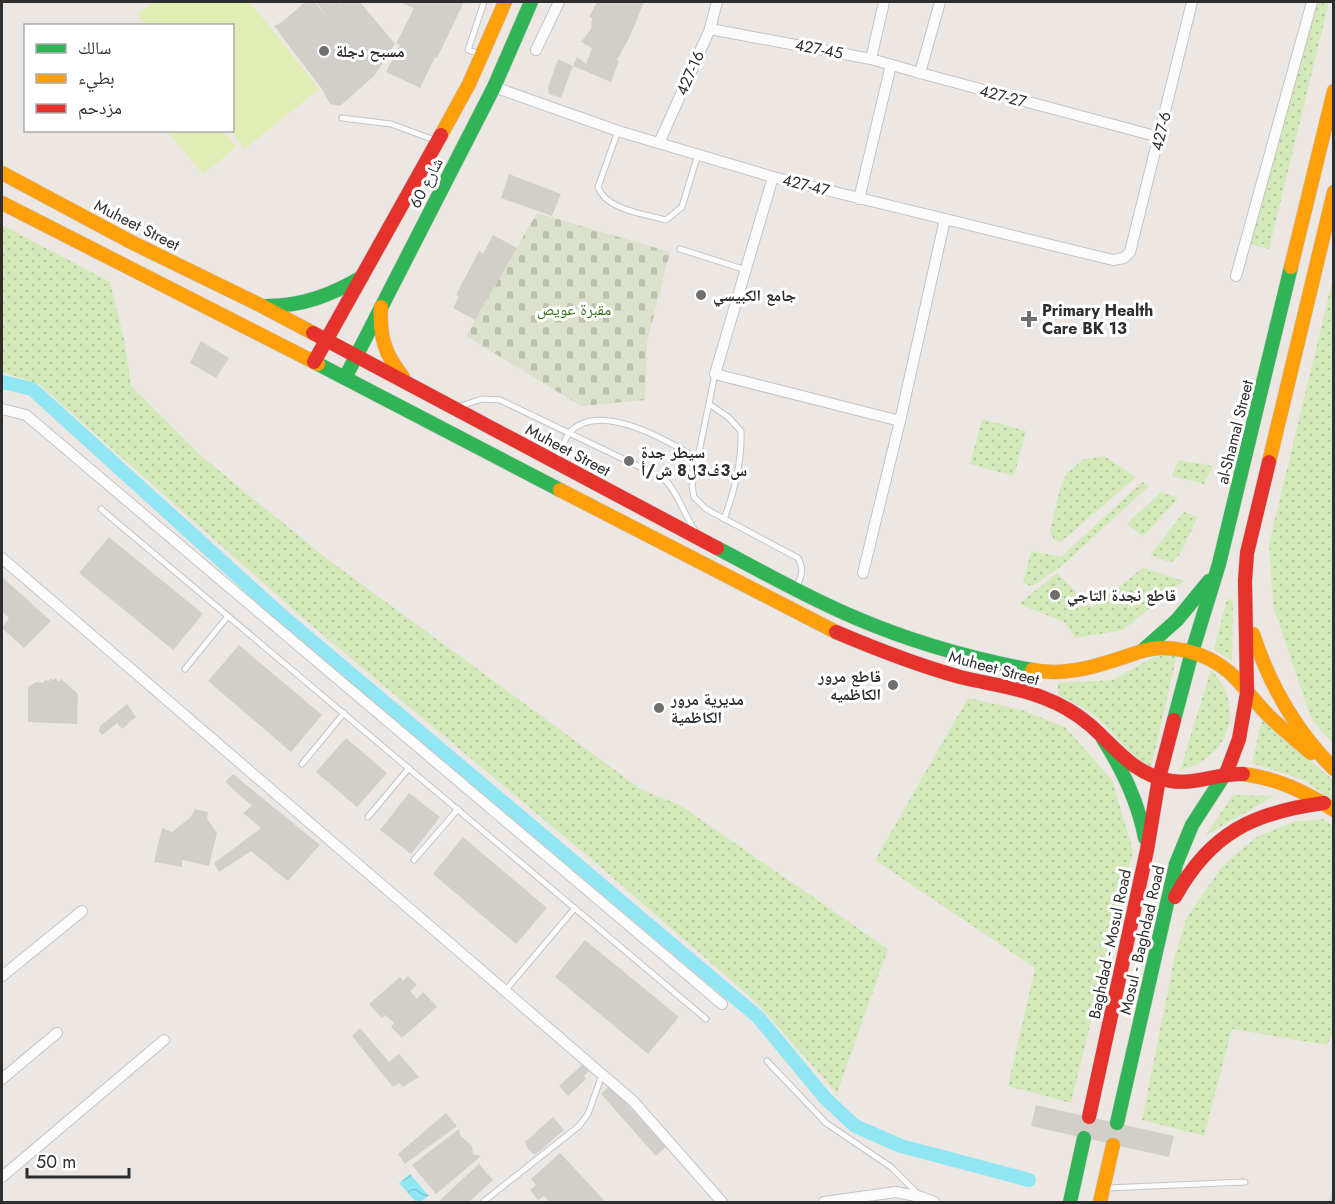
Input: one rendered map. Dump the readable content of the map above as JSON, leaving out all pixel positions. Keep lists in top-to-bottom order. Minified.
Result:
{"streets":{"main road":["شارع 60","Muheet Street","al-Shamal Street","Mosul - Baghdad Road","Baghdad - Mosul Road"],"street":["427-45","427-16","427-27","427-6","427-47"]},"crossings":[["427-45","427-16"],["427-45","427-27"],["427-16","427-47"],["427-27","427-6"],["427-6","427-47"],["شارع 60","427-47"],["شارع 60","Muheet Street"],["Muheet Street","al-Shamal Street"],["Muheet Street","Mosul - Baghdad Road"],["Muheet Street","Baghdad - Mosul Road"],["al-Shamal Street","Baghdad - Mosul Road"]],"parks":["مقبرة عويص"],"places":{"other":["مسبح دجلة","جامع الكبيسي","سيطر جدة س3ف3ل8 ش/أ","قاطع نجدة التاجي","قاطع مرور الكاظميه","مديرية مرور الكاظمية"],"health":["Primary Health Care BK 13"]},"legend":["سالك","بطيء","مزدحم"],"scale_bar":"50 m"}
